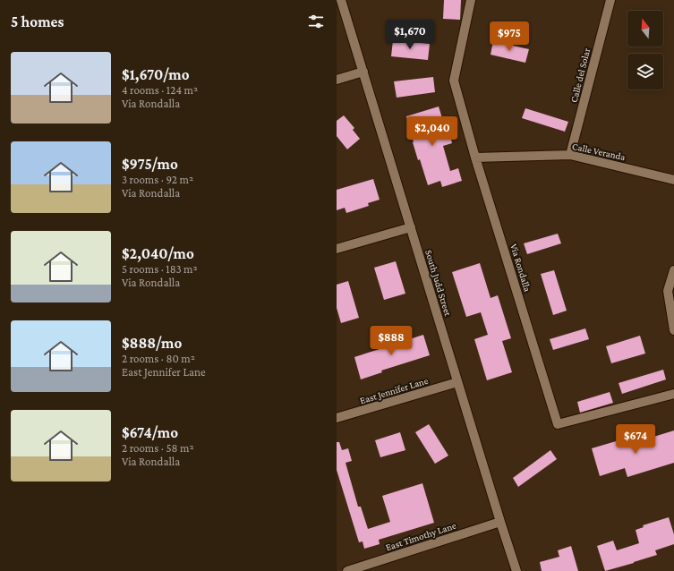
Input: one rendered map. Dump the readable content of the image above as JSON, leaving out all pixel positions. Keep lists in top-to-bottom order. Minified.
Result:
{"streets":{"street":["Calle del Solar","Calle Veranda","Via Rondalla","South Judd Street","East Jennifer Lane","East Timothy Lane"]},"crossings":[["Calle del Solar","Calle Veranda"],["Calle Veranda","Via Rondalla"],["South Judd Street","East Jennifer Lane"],["South Judd Street","East Timothy Lane"]],"north":"top","page":{"heading":"5 homes","price":["$1,670","$975","$2,040","$888","$674"],"list":[{"name":"$1,670/mo","note":"4 rooms · 124 m² · Via Rondalla"},{"name":"$975/mo","note":"3 rooms · 92 m² · Via Rondalla"},{"name":"$2,040/mo","note":"5 rooms · 183 m² · Via Rondalla"},{"name":"$888/mo","note":"2 rooms · 80 m² · East Jennifer Lane"},{"name":"$674/mo","note":"2 rooms · 58 m² · Via Rondalla"}]}}
